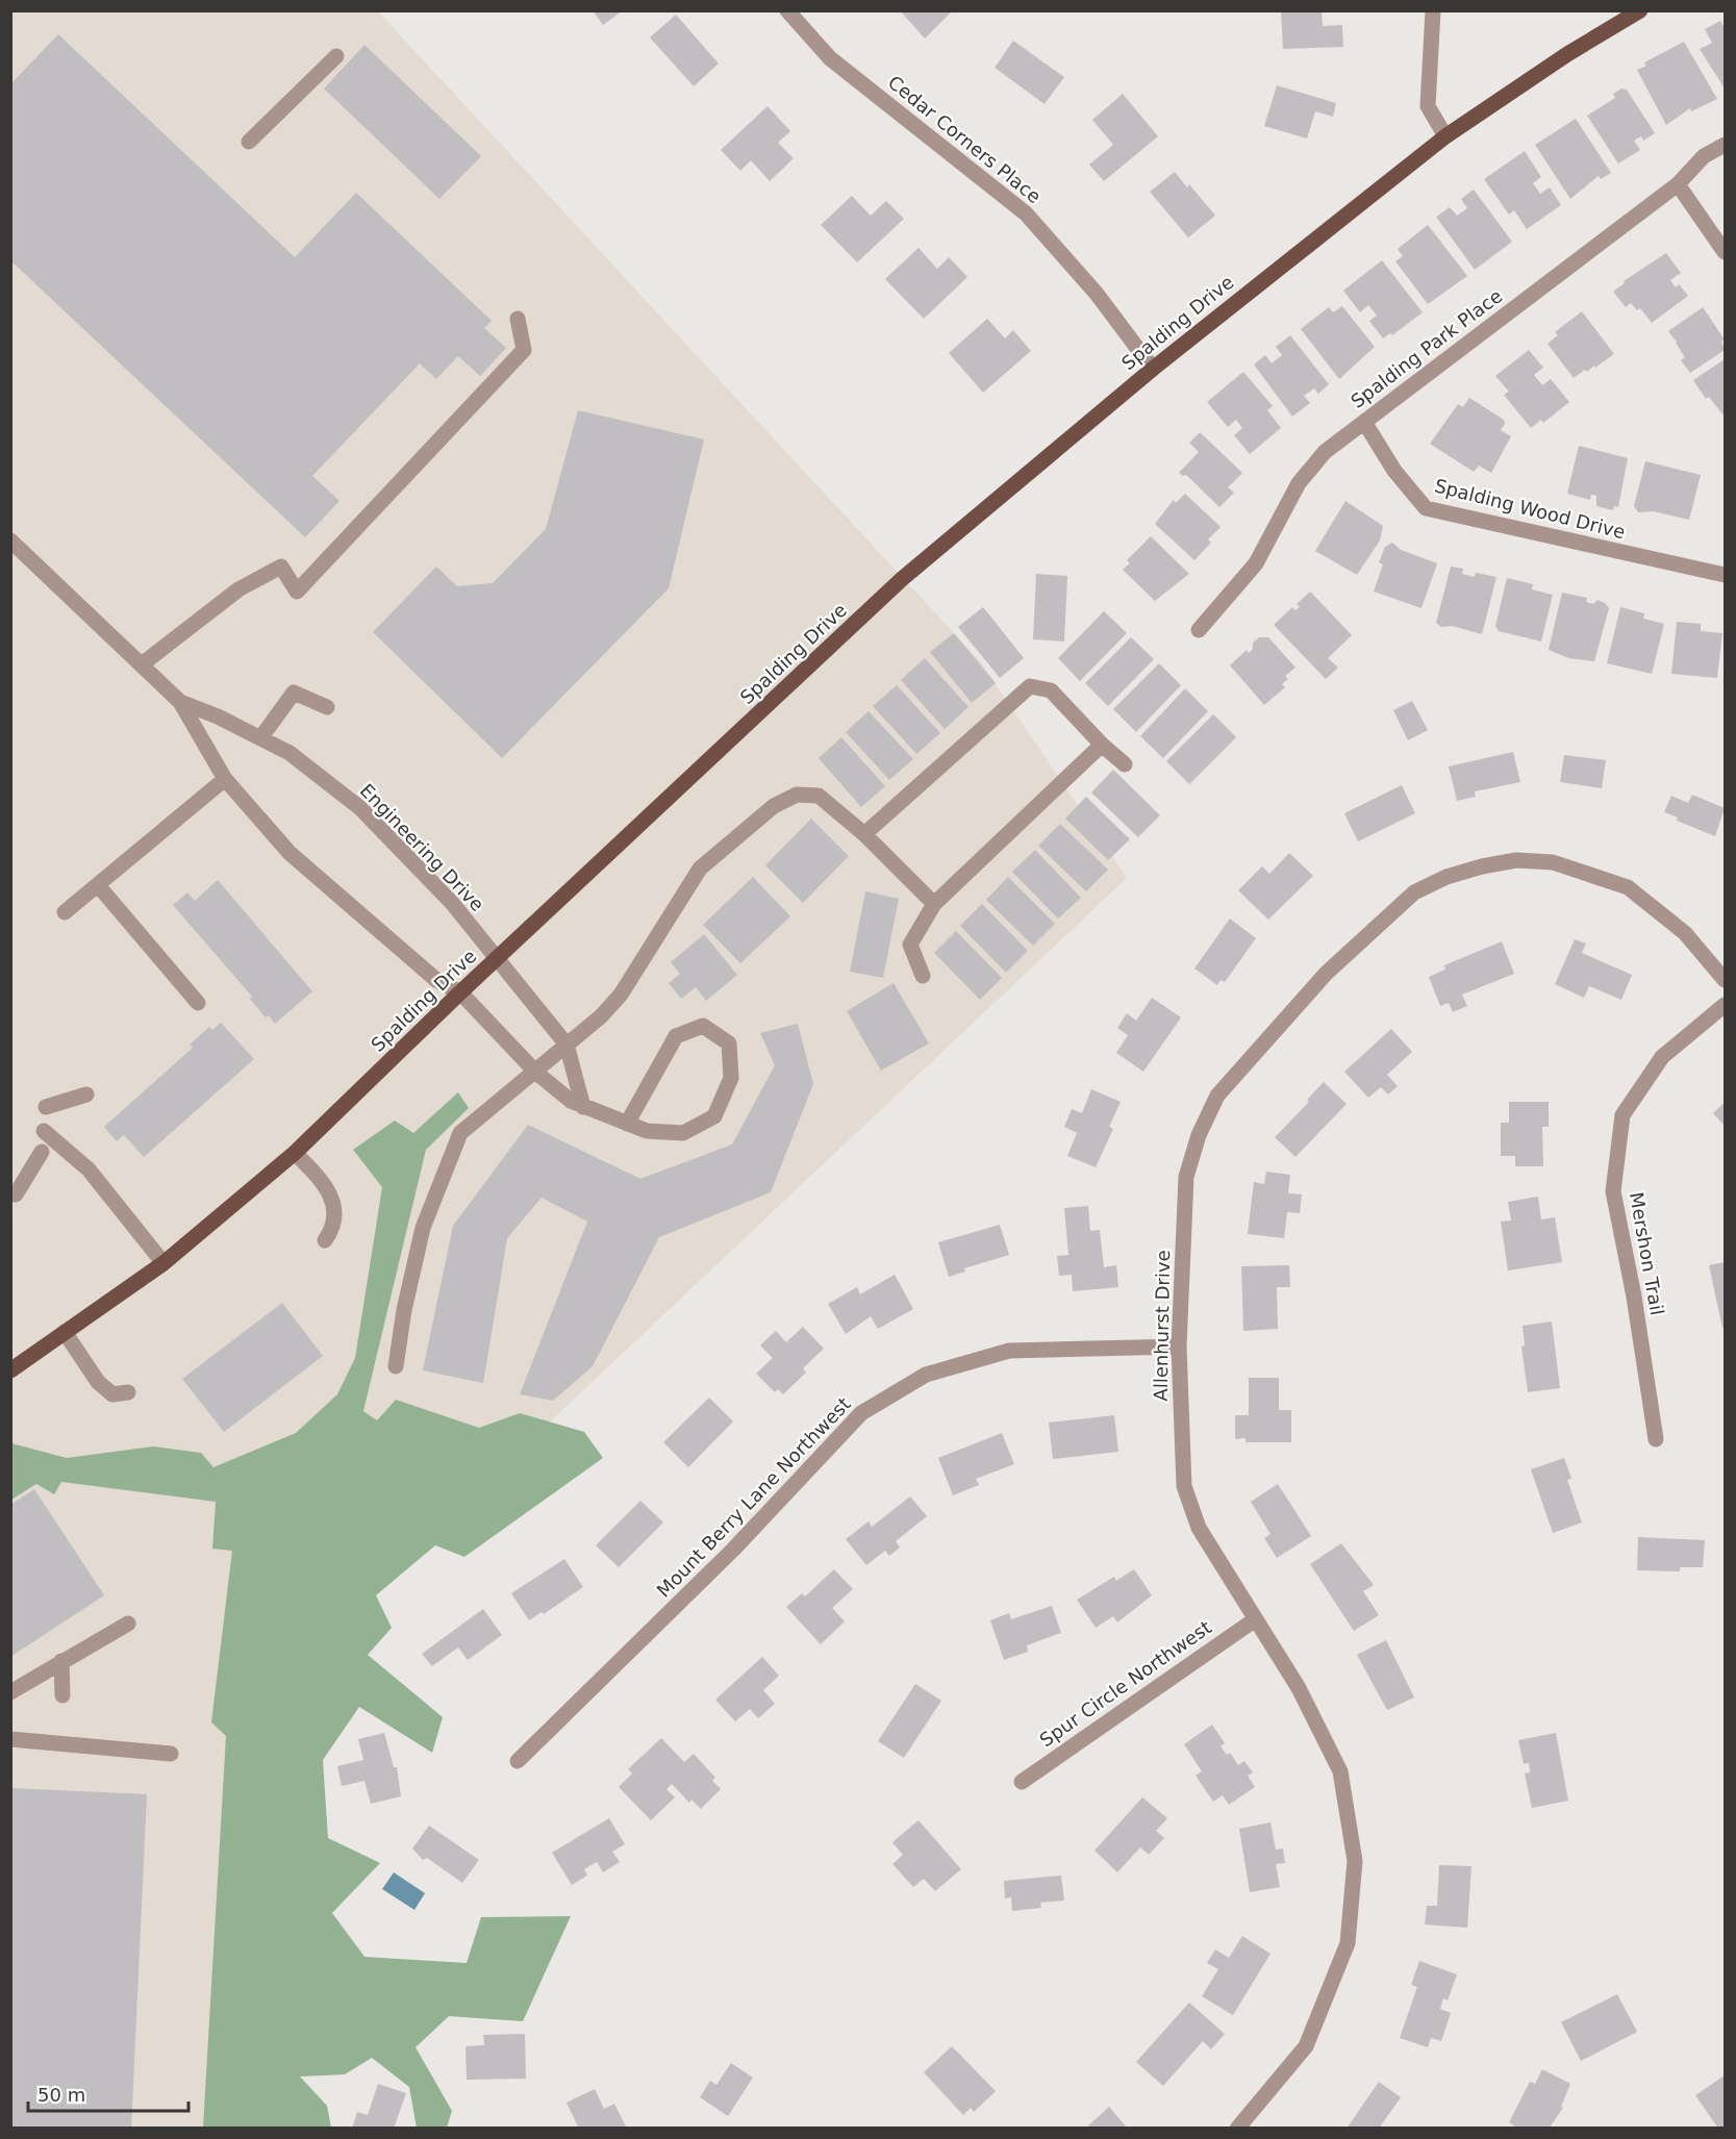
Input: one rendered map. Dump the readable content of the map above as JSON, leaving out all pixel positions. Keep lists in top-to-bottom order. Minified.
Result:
{"streets":{"main road":["Spalding Drive"],"street":["Cedar Corners Place","Spalding Park Place","Spalding Wood Drive","Engineering Drive","Mershon Trail","Allenhurst Drive","Mount Berry Lane Northwest","Spur Circle Northwest"]},"crossings":[["Cedar Corners Place","Spalding Drive"],["Spalding Drive","Engineering Drive"],["Spalding Park Place","Spalding Wood Drive"],["Allenhurst Drive","Mount Berry Lane Northwest"],["Allenhurst Drive","Spur Circle Northwest"]],"scale_bar":"50 m"}
